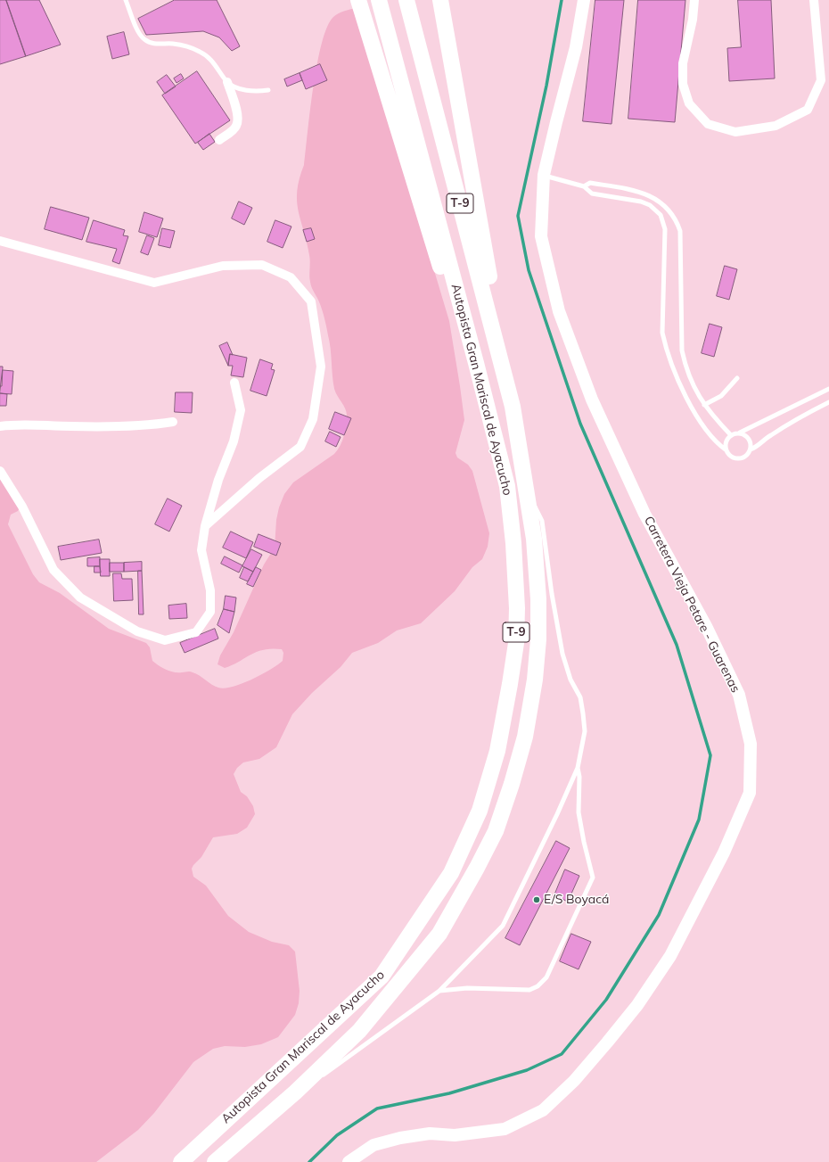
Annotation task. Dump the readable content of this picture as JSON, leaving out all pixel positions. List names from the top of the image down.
{
  "streets": {
    "highway": ["T-9", "Autopista Gran Mariscal de Ayacucho"],
    "main road": ["Carretera Vieja Petare - Guarenas"]
  },
  "places": ["E/S Boyacá"]
}
